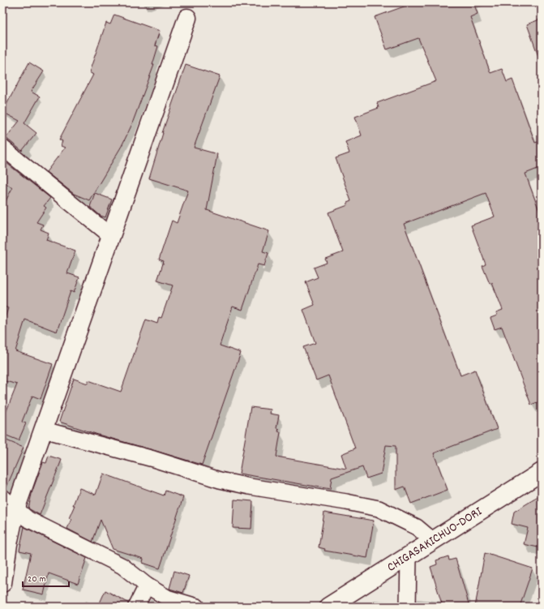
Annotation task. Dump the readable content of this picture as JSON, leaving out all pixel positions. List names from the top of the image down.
{
  "streets": {
    "street": ["CHIGASAKICHUO-DORI"]
  },
  "scale_bar": "20 m"
}
